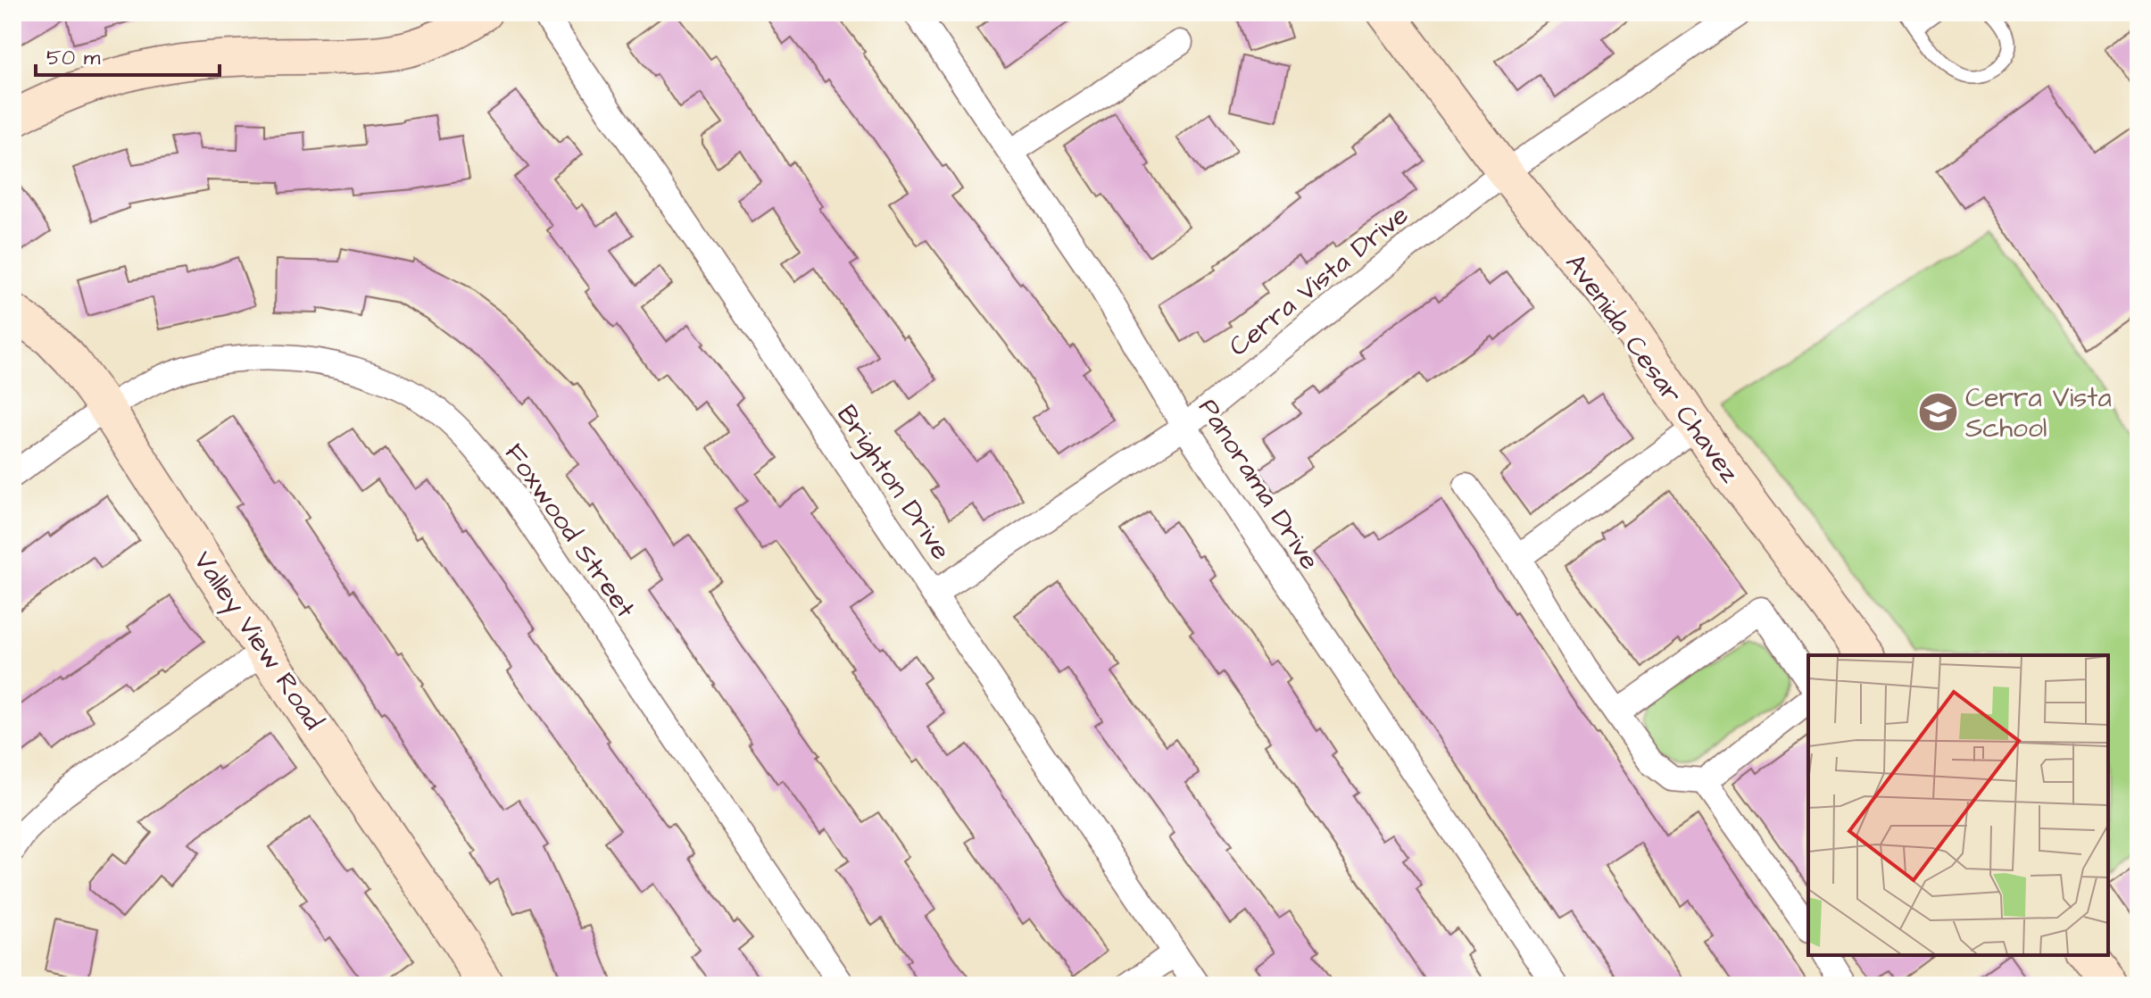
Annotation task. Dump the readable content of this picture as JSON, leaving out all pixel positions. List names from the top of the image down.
{
  "streets": {
    "street": [
      "Cerra Vista Drive",
      "Avenida Cesar Chavez",
      "Brighton Drive",
      "Panorama Drive",
      "Foxwood Street",
      "Valley View Road"
    ]
  },
  "crossings": [
    ["Cerra Vista Drive", "Avenida Cesar Chavez"],
    ["Cerra Vista Drive", "Brighton Drive"],
    ["Cerra Vista Drive", "Panorama Drive"],
    ["Foxwood Street", "Valley View Road"]
  ],
  "places": {
    "school or university": ["Cerra Vista School"]
  },
  "scale_bar": "50 m"
}
